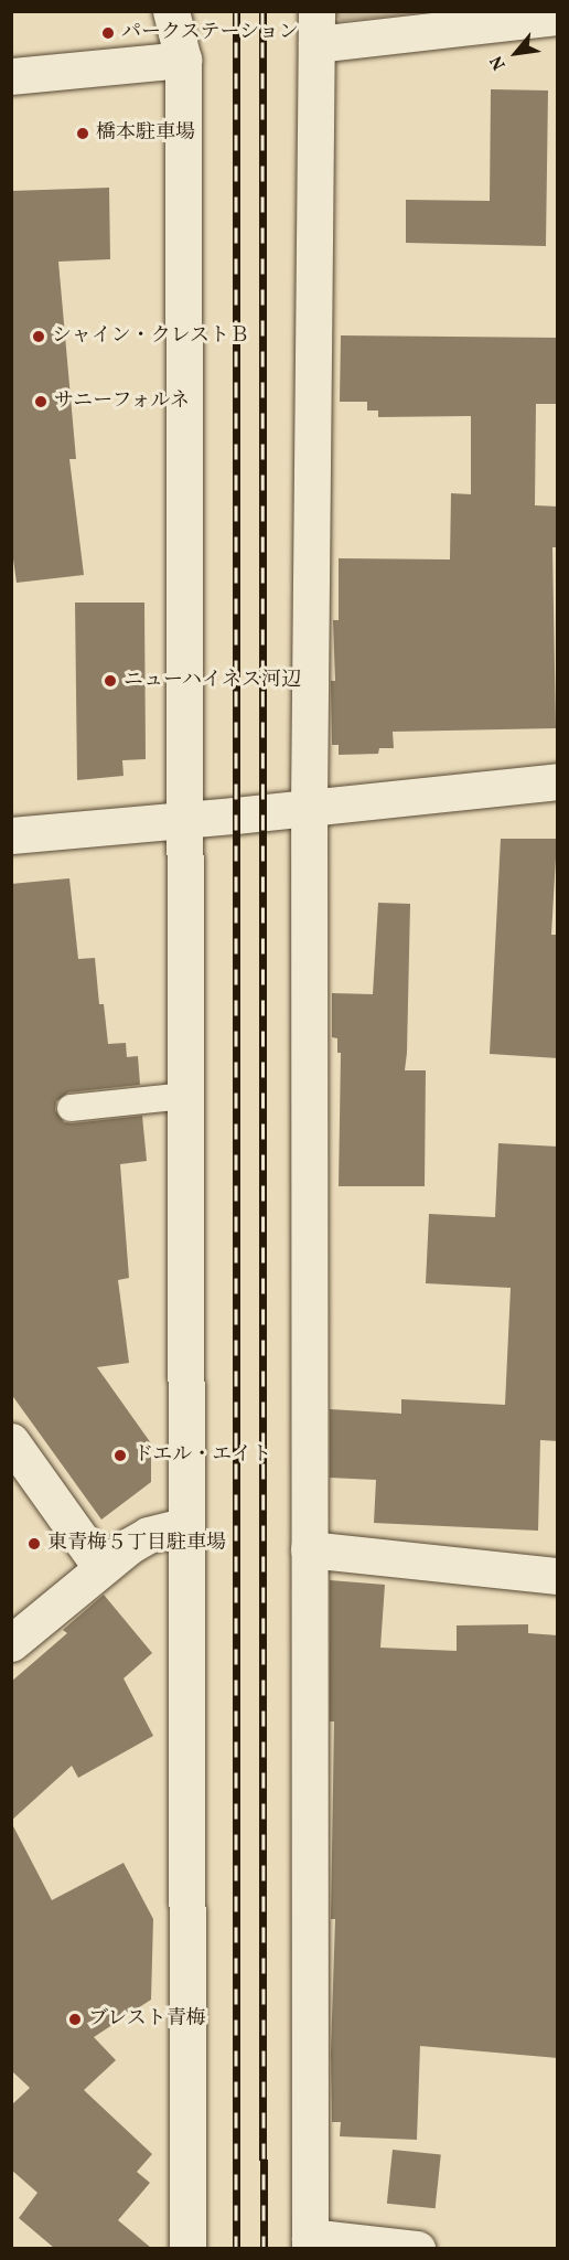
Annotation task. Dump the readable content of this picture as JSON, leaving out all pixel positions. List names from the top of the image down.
{
  "places": [
    "パークステーション",
    "橋本駐車場",
    "シャイン・クレストＢ",
    "サニーフォルネ",
    "ニューハイネス河辺",
    "ドエル・エイト",
    "東青梅５丁目駐車場",
    "ブレスト青梅"
  ],
  "north": "bottom left"
}
